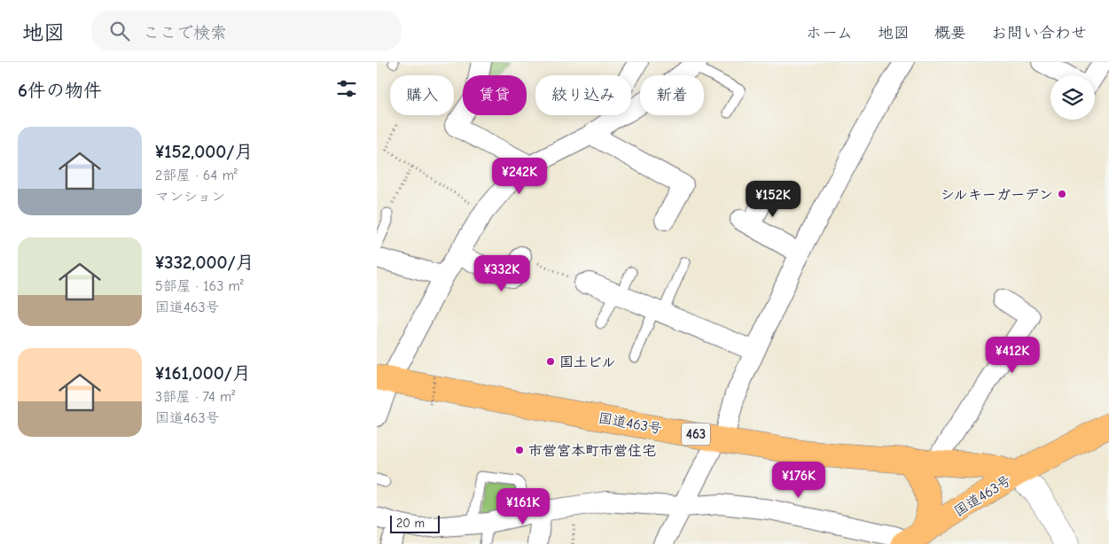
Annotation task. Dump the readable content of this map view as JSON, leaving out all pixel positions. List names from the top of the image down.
{
  "streets": {
    "highway": ["国道463号", "463"]
  },
  "places": ["シルキーガーデン", "国土ビル", "市営宮本町市営住宅"],
  "scale_bar": "20 m",
  "page": {
    "header": "地図",
    "search": "ここで検索",
    "nav": [
      "ホーム",
      "地図",
      "概要",
      "お問い合わせ"
    ],
    "heading": "6件の物件",
    "chip": [
      "購入",
      "賃貸",
      "絞り込み",
      "新着"
    ],
    "list": [
      {
        "name": "¥152,000/月",
        "note": "2部屋 · 64 m² · マンション"
      },
      {
        "name": "¥332,000/月",
        "note": "5部屋 · 163 m² · 国道463号"
      },
      {
        "name": "¥161,000/月",
        "note": "3部屋 · 74 m² · 国道463号"
      }
    ],
    "price": [
      "¥242K",
      "¥152K",
      "¥332K",
      "¥412K",
      "¥176K",
      "¥161K"
    ],
    "scale": "20 m"
  }
}
